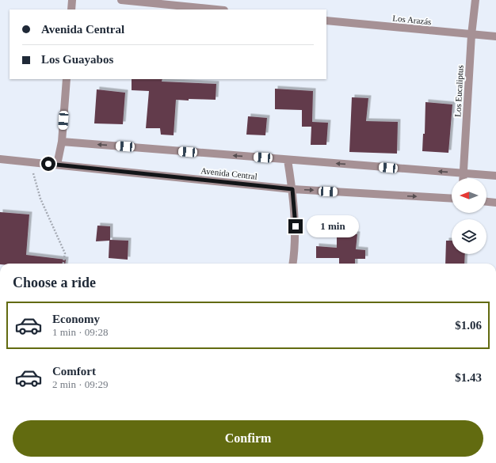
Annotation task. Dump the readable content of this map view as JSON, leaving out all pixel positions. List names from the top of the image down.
{
  "streets": {
    "street": ["Los Arazás", "Los Eucaliptus", "Avenida Central"]
  },
  "crossings": [
    ["Los Arazás", "Los Eucaliptus"],
    ["Los Eucaliptus", "Avenida Central"]
  ],
  "north": "left",
  "page": {
    "banner": ["Avenida Central", "Los Guayabos"],
    "bubble": "1 min",
    "heading": "Choose a ride",
    "list": [
      {
        "name": "Economy",
        "note": "1 min · 09:28",
        "value": "$1.06"
      },
      {
        "name": "Comfort",
        "note": "2 min · 09:29",
        "value": "$1.43"
      }
    ],
    "buttons": "Confirm"
  }
}
